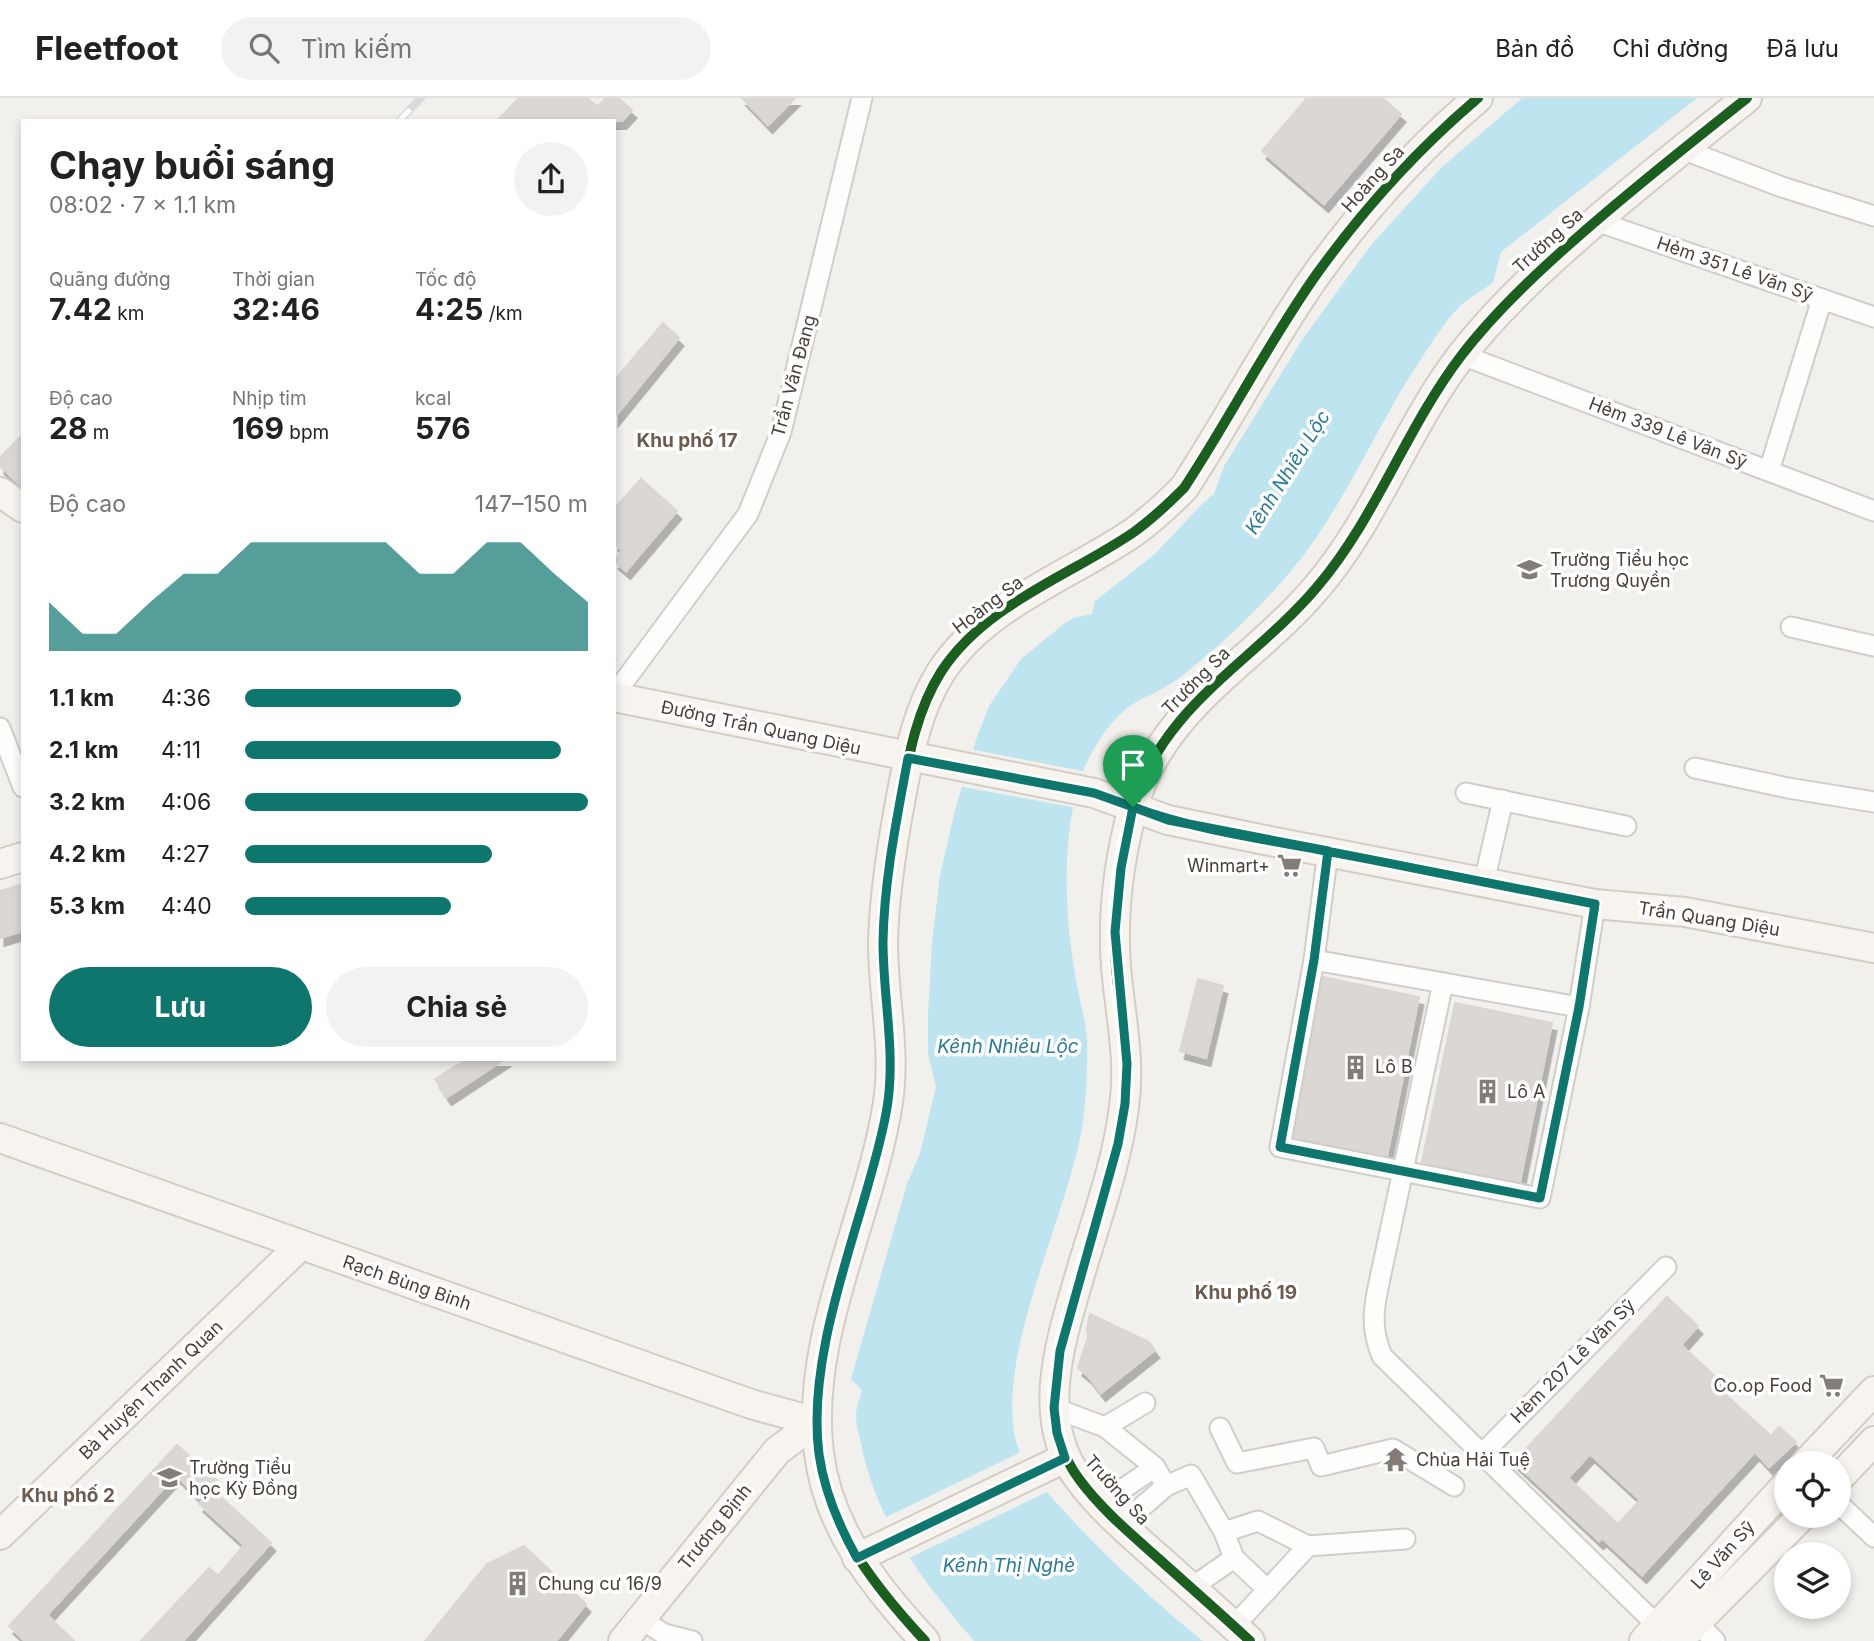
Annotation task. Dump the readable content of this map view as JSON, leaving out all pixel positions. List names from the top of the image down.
{
  "streets": {
    "street": [
      "Hoàng Sa",
      "Trường Sa",
      "Hẻm 351 Lê Văn Sỹ",
      "Trần Văn Ðang",
      "Hẻm 339 Lê Văn Sỹ",
      "Đường Trần Quang Diệu",
      "Trần Quang Diệu",
      "Rạch Bùng Binh",
      "Hẻm 207 Lê Văn Sỹ",
      "Bà Huyện Thanh Quan",
      "Trương Định",
      "Lê Văn Sỹ"
    ]
  },
  "crossings": [
    ["Hoàng Sa", "Đường Trần Quang Diệu"],
    ["Hoàng Sa", "Trần Quang Diệu"],
    ["Hoàng Sa", "Rạch Bùng Binh"],
    ["Hoàng Sa", "Trương Định"],
    ["Trường Sa", "Hẻm 351 Lê Văn Sỹ"],
    ["Trường Sa", "Hẻm 339 Lê Văn Sỹ"],
    ["Trường Sa", "Trần Quang Diệu"],
    ["Đường Trần Quang Diệu", "Trần Quang Diệu"],
    ["Rạch Bùng Binh", "Bà Huyện Thanh Quan"],
    ["Rạch Bùng Binh", "Trương Định"]
  ],
  "districts": ["Khu phố 17", "Khu phố 19", "Khu phố 2"],
  "water": ["Kênh Nhiêu Lộc", "Kênh Thị Nghè"],
  "places": {
    "school or university": ["Trường Tiểu học Trương Quyền", "Trường Tiểu học Kỳ Đồng"],
    "supermarket": ["Winmart+", "Co.op Food"],
    "building": ["Lô B", "Lô A", "Chung cư 16/9"],
    "temple": ["Chùa Hải Tuệ"]
  },
  "page": {
    "header": "Fleetfoot",
    "search": "Tìm kiếm",
    "nav": ["Bản đồ", "Chỉ đường", "Đã lưu"],
    "heading": ["Chạy buổi sáng", "08:02 · 7 × 1.1 km"],
    "stats": [
      ["Quãng đường", "7.42 km"],
      ["Thời gian", "32:46"],
      ["Tốc độ", "4:25 /km"],
      ["Độ cao", "28 m"],
      ["Nhịp tim", "169 bpm"],
      ["kcal", "576"]
    ],
    "chart": ["Độ cao", "147–150 m"],
    "list": [
      {
        "name": "1.1 km",
        "note": "4:36"
      },
      {
        "name": "2.1 km",
        "note": "4:11"
      },
      {
        "name": "3.2 km",
        "note": "4:06"
      },
      {
        "name": "4.2 km",
        "note": "4:27"
      },
      {
        "name": "5.3 km",
        "note": "4:40"
      }
    ],
    "buttons": ["Lưu", "Chia sẻ"]
  }
}
